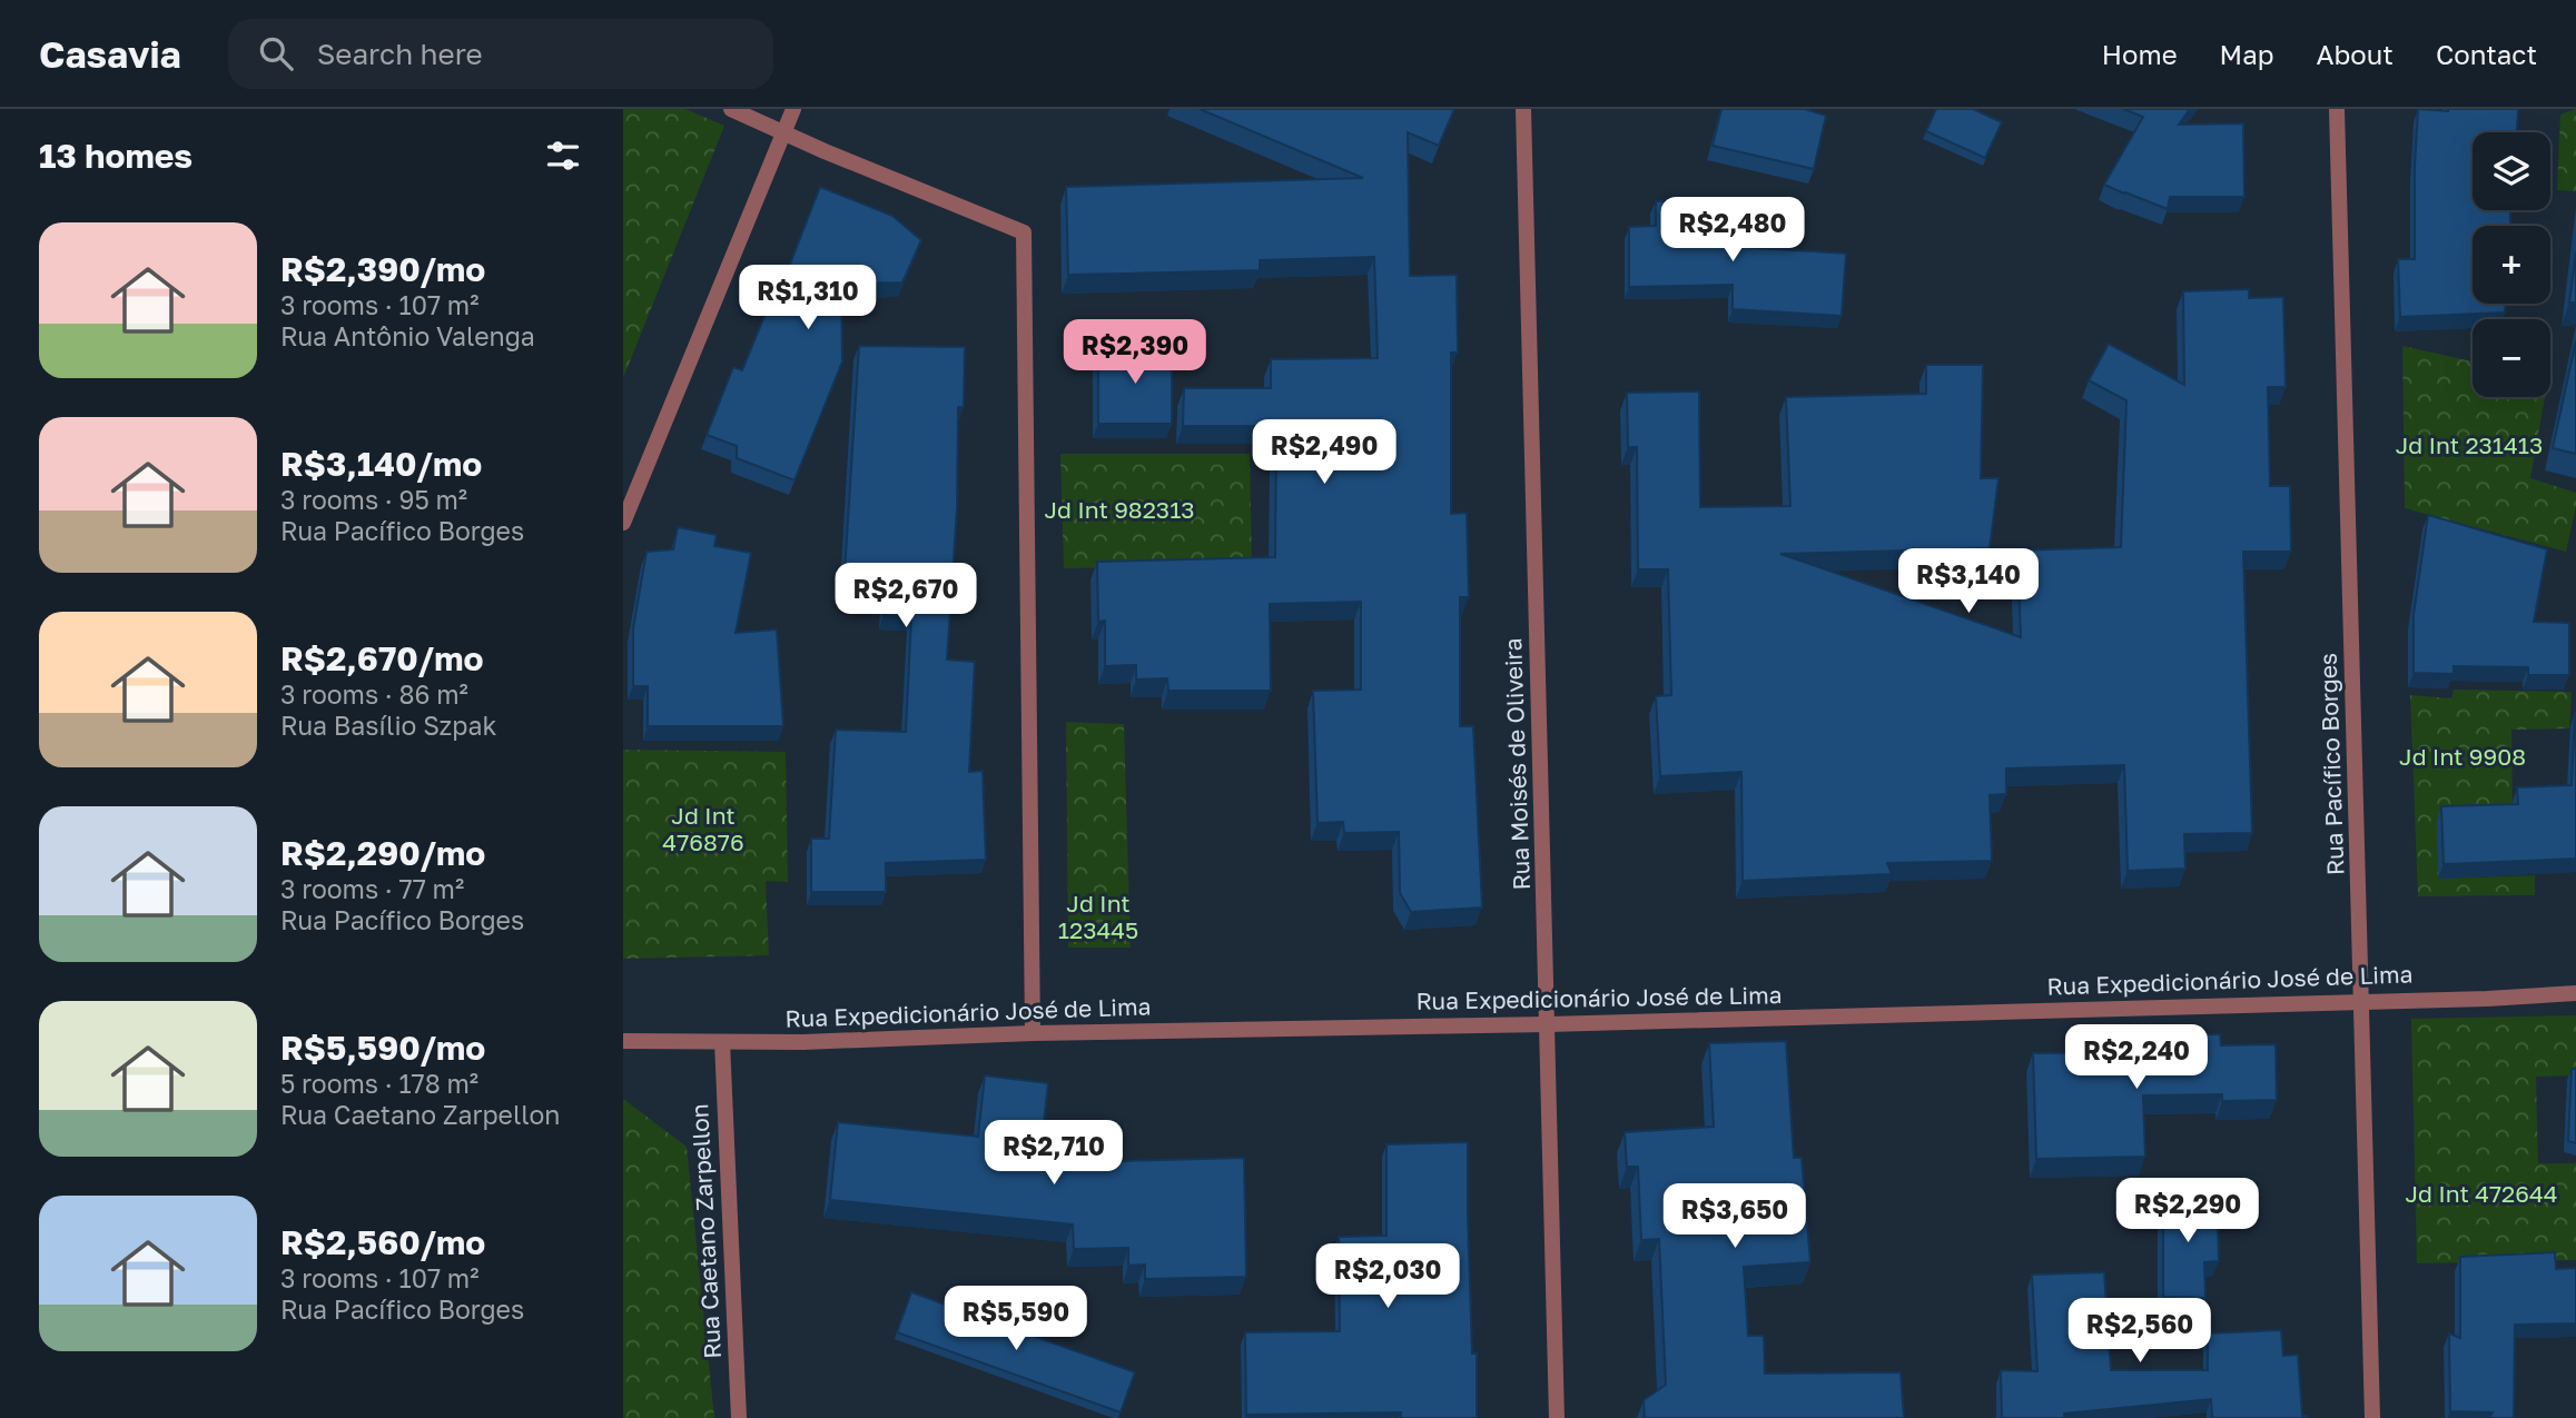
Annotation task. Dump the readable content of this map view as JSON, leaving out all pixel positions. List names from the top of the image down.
{
  "streets": {
    "street": [
      "Rua Moisés de Oliveira",
      "Rua Pacífico Borges",
      "Rua Expedicionário José de Lima",
      "Rua Caetano Zarpellon"
    ]
  },
  "crossings": [
    ["Rua Moisés de Oliveira", "Rua Expedicionário José de Lima"],
    ["Rua Pacífico Borges", "Rua Expedicionário José de Lima"],
    ["Rua Expedicionário José de Lima", "Rua Caetano Zarpellon"]
  ],
  "parks": [
    "Jd Int 231413",
    "Jd Int 982313",
    "Jd Int 9908",
    "Jd Int 476876",
    "Jd Int 123445",
    "Jd Int 472644"
  ],
  "page": {
    "header": "Casavia",
    "search": "Search here",
    "nav": [
      "Home",
      "Map",
      "About",
      "Contact"
    ],
    "heading": "13 homes",
    "map_buttons": ["+", "−"],
    "price": [
      "R$2,480",
      "R$1,310",
      "R$2,390",
      "R$2,490",
      "R$3,140",
      "R$2,670",
      "R$2,240",
      "R$2,710",
      "R$2,290",
      "R$3,650",
      "R$2,030",
      "R$5,590",
      "R$2,560"
    ],
    "list": [
      {
        "name": "R$2,390/mo",
        "note": "3 rooms · 107 m² · Rua Antônio Valenga"
      },
      {
        "name": "R$3,140/mo",
        "note": "3 rooms · 95 m² · Rua Pacífico Borges"
      },
      {
        "name": "R$2,670/mo",
        "note": "3 rooms · 86 m² · Rua Basílio Szpak"
      },
      {
        "name": "R$2,290/mo",
        "note": "3 rooms · 77 m² · Rua Pacífico Borges"
      },
      {
        "name": "R$5,590/mo",
        "note": "5 rooms · 178 m² · Rua Caetano Zarpellon"
      },
      {
        "name": "R$2,560/mo",
        "note": "3 rooms · 107 m² · Rua Pacífico Borges"
      }
    ]
  }
}
